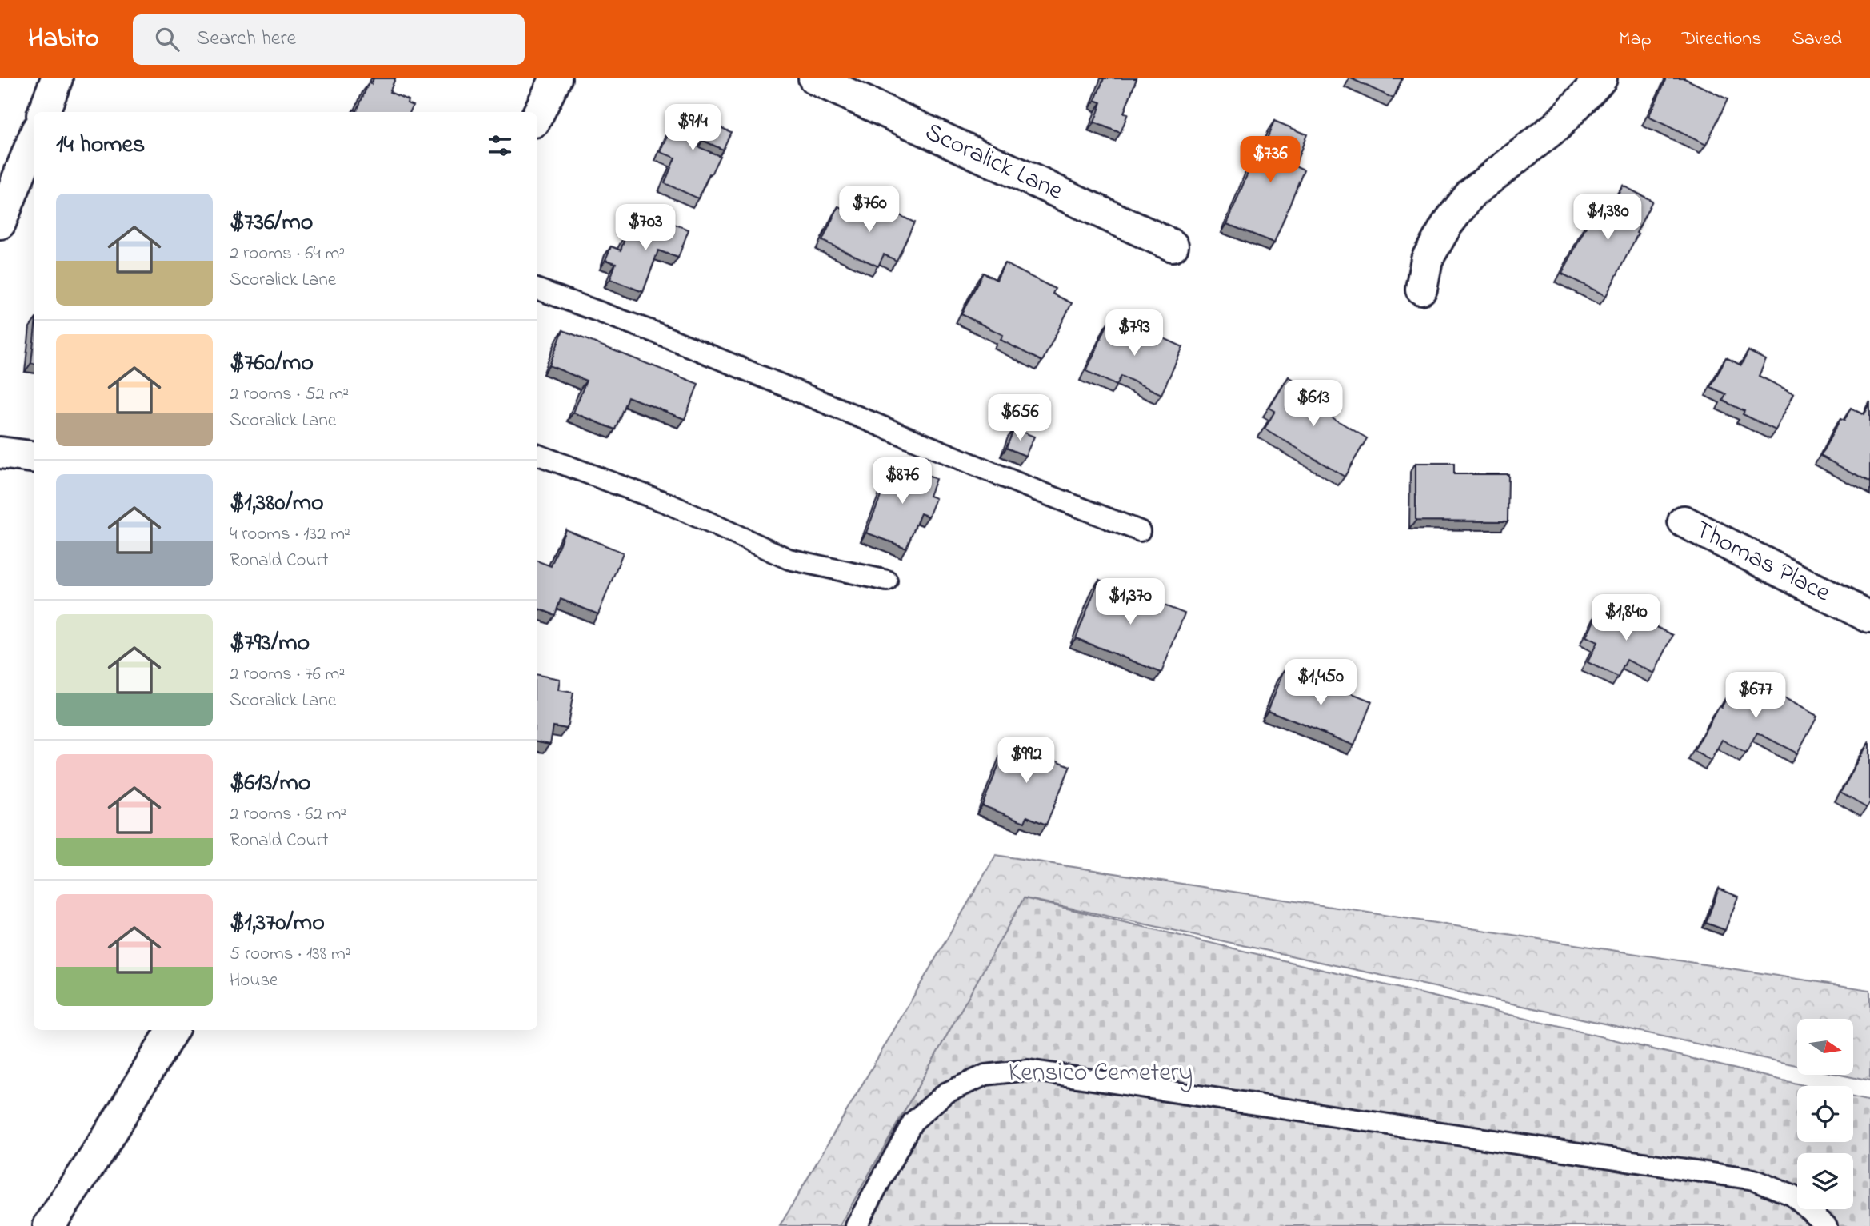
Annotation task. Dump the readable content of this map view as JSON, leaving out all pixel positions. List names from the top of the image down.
{
  "streets": {
    "street": ["Scoralick Lane", "Thomas Place"]
  },
  "parks": ["Kensico Cemetery"],
  "north": "right",
  "page": {
    "header": "Habito",
    "search": "Search here",
    "nav": ["Map", "Directions", "Saved"],
    "price": [
      "$914",
      "$736",
      "$760",
      "$1,380",
      "$703",
      "$793",
      "$613",
      "$656",
      "$876",
      "$1,370",
      "$1,840",
      "$1,450",
      "$677",
      "$992"
    ],
    "heading": "14 homes",
    "list": [
      {
        "name": "$736/mo",
        "note": "2 rooms · 64 m² · Scoralick Lane"
      },
      {
        "name": "$760/mo",
        "note": "2 rooms · 52 m² · Scoralick Lane"
      },
      {
        "name": "$1,380/mo",
        "note": "4 rooms · 132 m² · Ronald Court"
      },
      {
        "name": "$793/mo",
        "note": "2 rooms · 76 m² · Scoralick Lane"
      },
      {
        "name": "$613/mo",
        "note": "2 rooms · 62 m² · Ronald Court"
      },
      {
        "name": "$1,370/mo",
        "note": "5 rooms · 138 m² · House"
      }
    ]
  }
}
